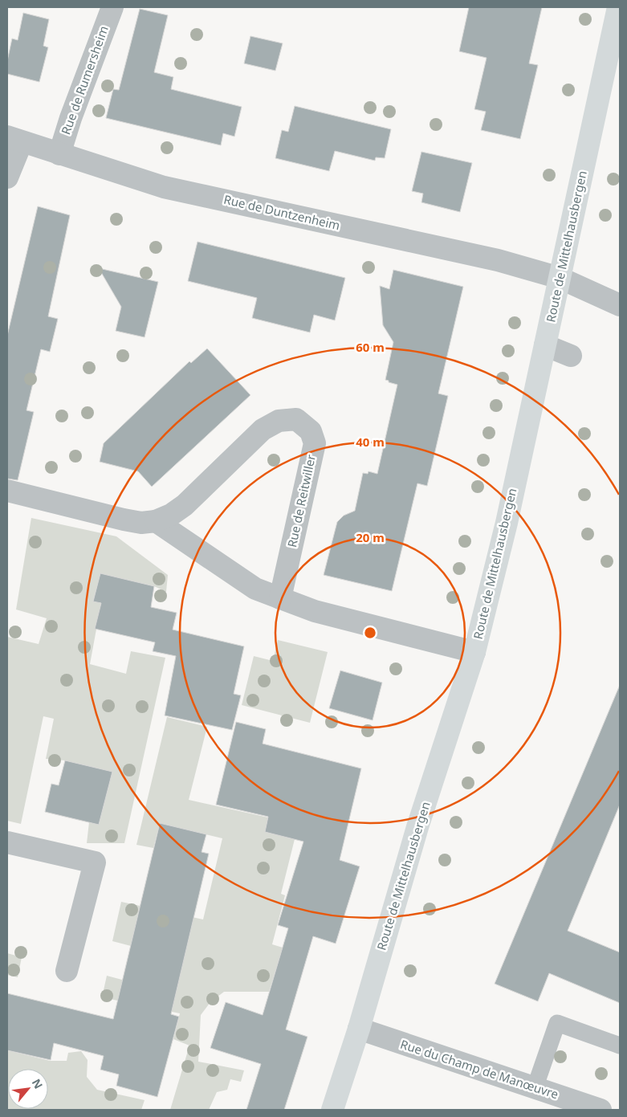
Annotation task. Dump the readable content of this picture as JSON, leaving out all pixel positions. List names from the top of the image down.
{
  "streets": {
    "main road": ["Route de Mittelhausbergen"],
    "street": [
      "Rue de Rumersheim",
      "Rue de Duntzenheim",
      "Rue de Reitwiller",
      "Rue du Champ de Manœuvre"
    ]
  },
  "crossings": [
    ["Rue de Rumersheim", "Rue de Duntzenheim"],
    ["Rue de Duntzenheim", "Route de Mittelhausbergen"],
    ["Route de Mittelhausbergen", "Rue du Champ de Manœuvre"]
  ],
  "north": "top right",
  "rings": ["60 m", "40 m", "20 m"]
}
